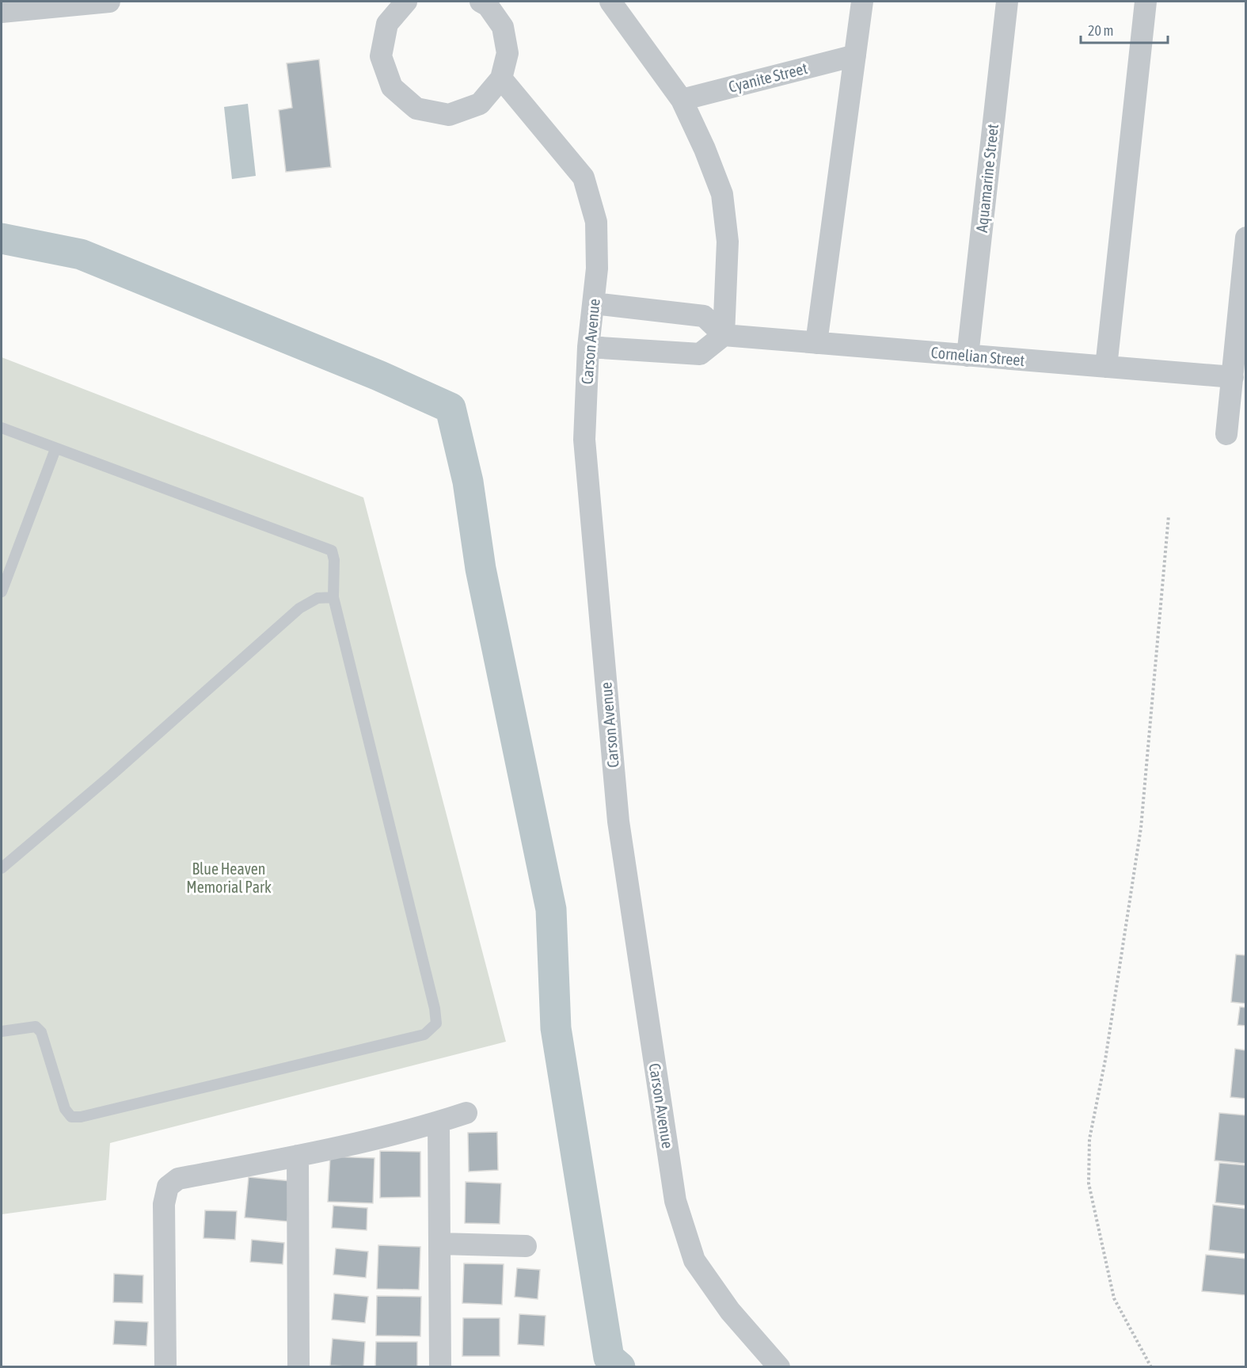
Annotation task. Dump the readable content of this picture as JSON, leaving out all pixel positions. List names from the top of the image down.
{
  "streets": {
    "street": [
      "Cyanite Street",
      "Aquamarine Street",
      "Carson Avenue",
      "Cornelian Street"
    ]
  },
  "crossings": [
    ["Aquamarine Street", "Cornelian Street"]
  ],
  "parks": ["Blue Heaven Memorial Park"],
  "scale_bar": "20 m"
}
